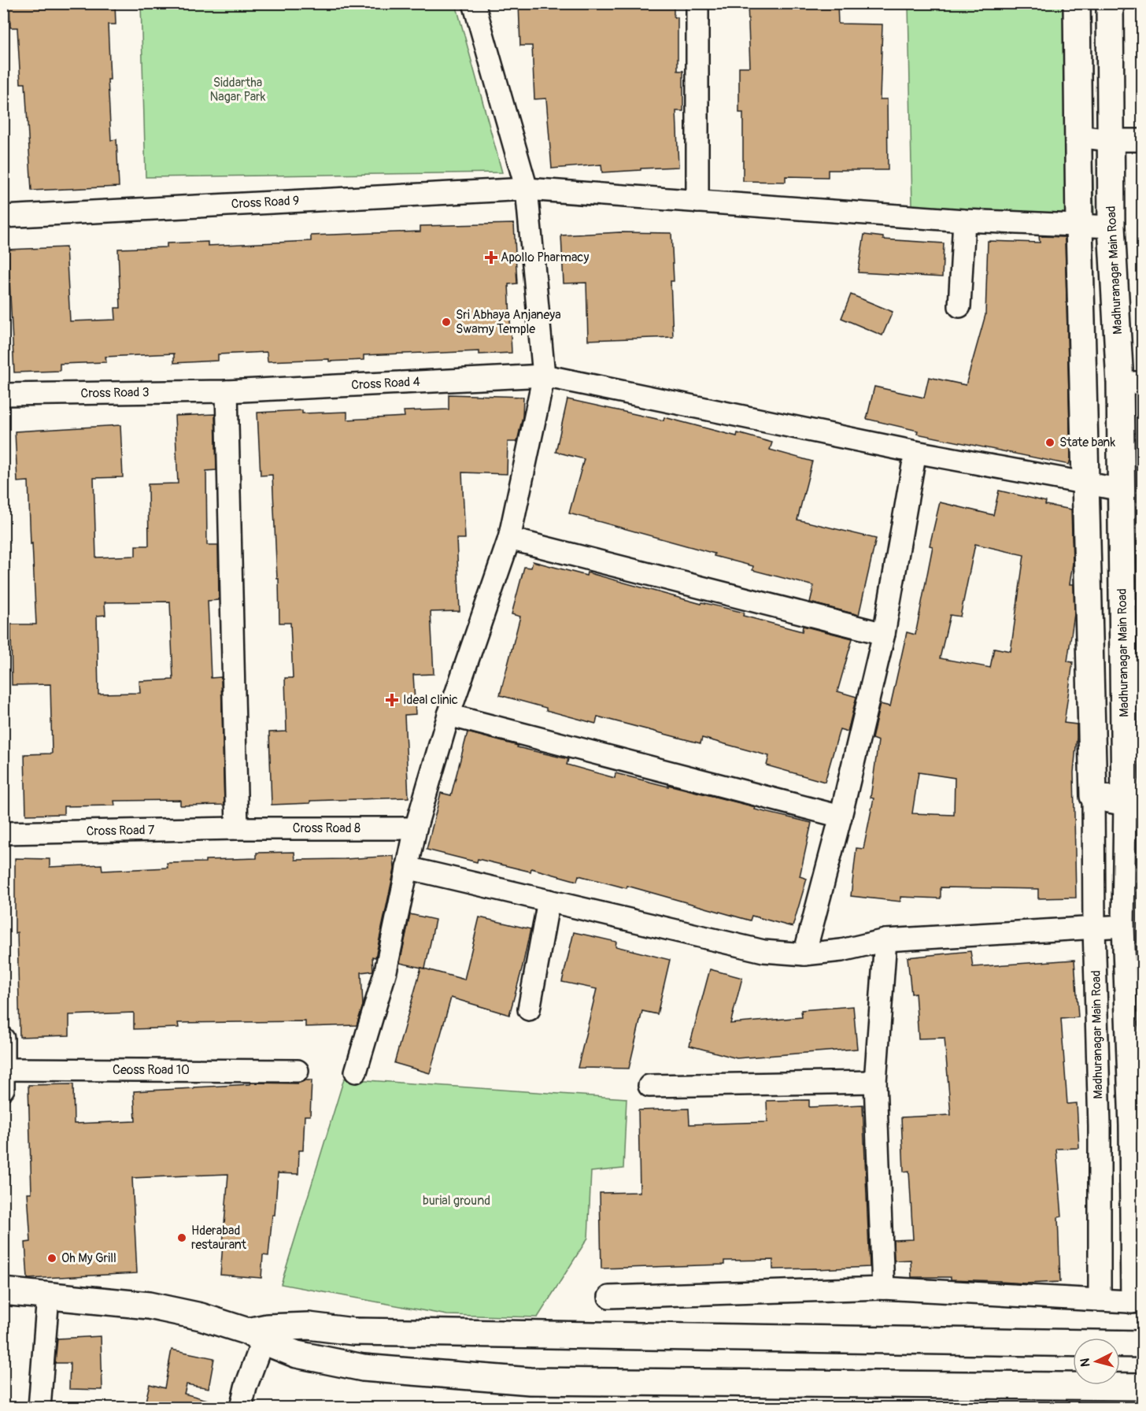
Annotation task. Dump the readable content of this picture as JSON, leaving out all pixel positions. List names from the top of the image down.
{
  "streets": {
    "main road": ["Madhuranagar Main Road"],
    "street": [
      "Cross Road 9",
      "Cross Road 4",
      "Cross Road 3",
      "Cross Road 8",
      "Cross Road 7",
      "Ceoss Road 10"
    ]
  },
  "crossings": [
    ["Cross Road 9", "Madhuranagar Main Road"],
    ["Madhuranagar Main Road", "Cross Road 4"],
    ["Cross Road 4", "Cross Road 3"],
    ["Cross Road 8", "Cross Road 7"]
  ],
  "parks": ["Siddartha Nagar Park", "burial ground"],
  "places": {
    "health": ["Apollo Pharmacy", "Ideal clinic"],
    "other": [
      "Sri Abhaya Anjaneya Swamy Temple",
      "State bank",
      "Hderabad restaurant",
      "Oh My Grill"
    ]
  },
  "north": "left"
}
